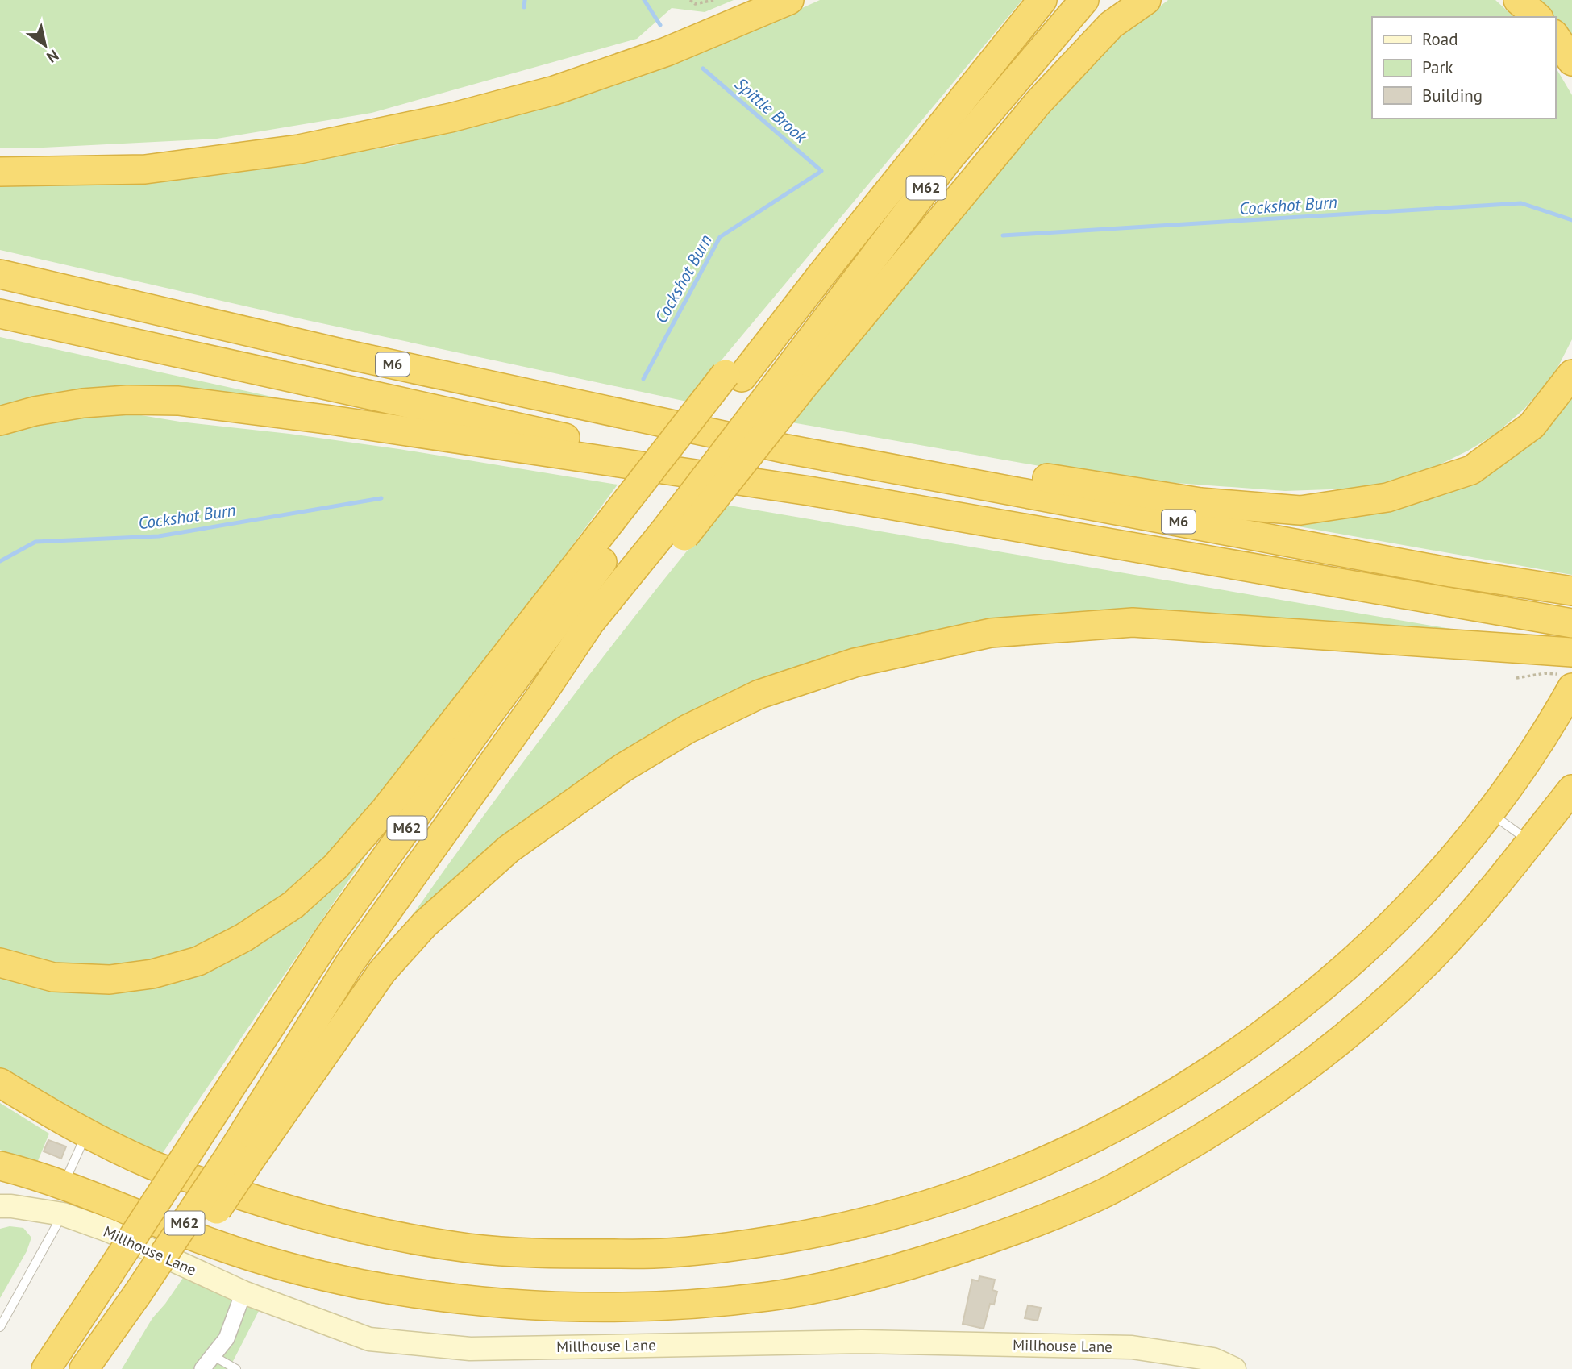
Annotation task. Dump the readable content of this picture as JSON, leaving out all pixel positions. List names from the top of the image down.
{
  "streets": {
    "highway": ["M62", "M6"],
    "street": ["Millhouse Lane"]
  },
  "water": ["Spittle Brook", "Cockshot Burn"],
  "legend": ["Road", "Park", "Building"],
  "north": "bottom right"
}
